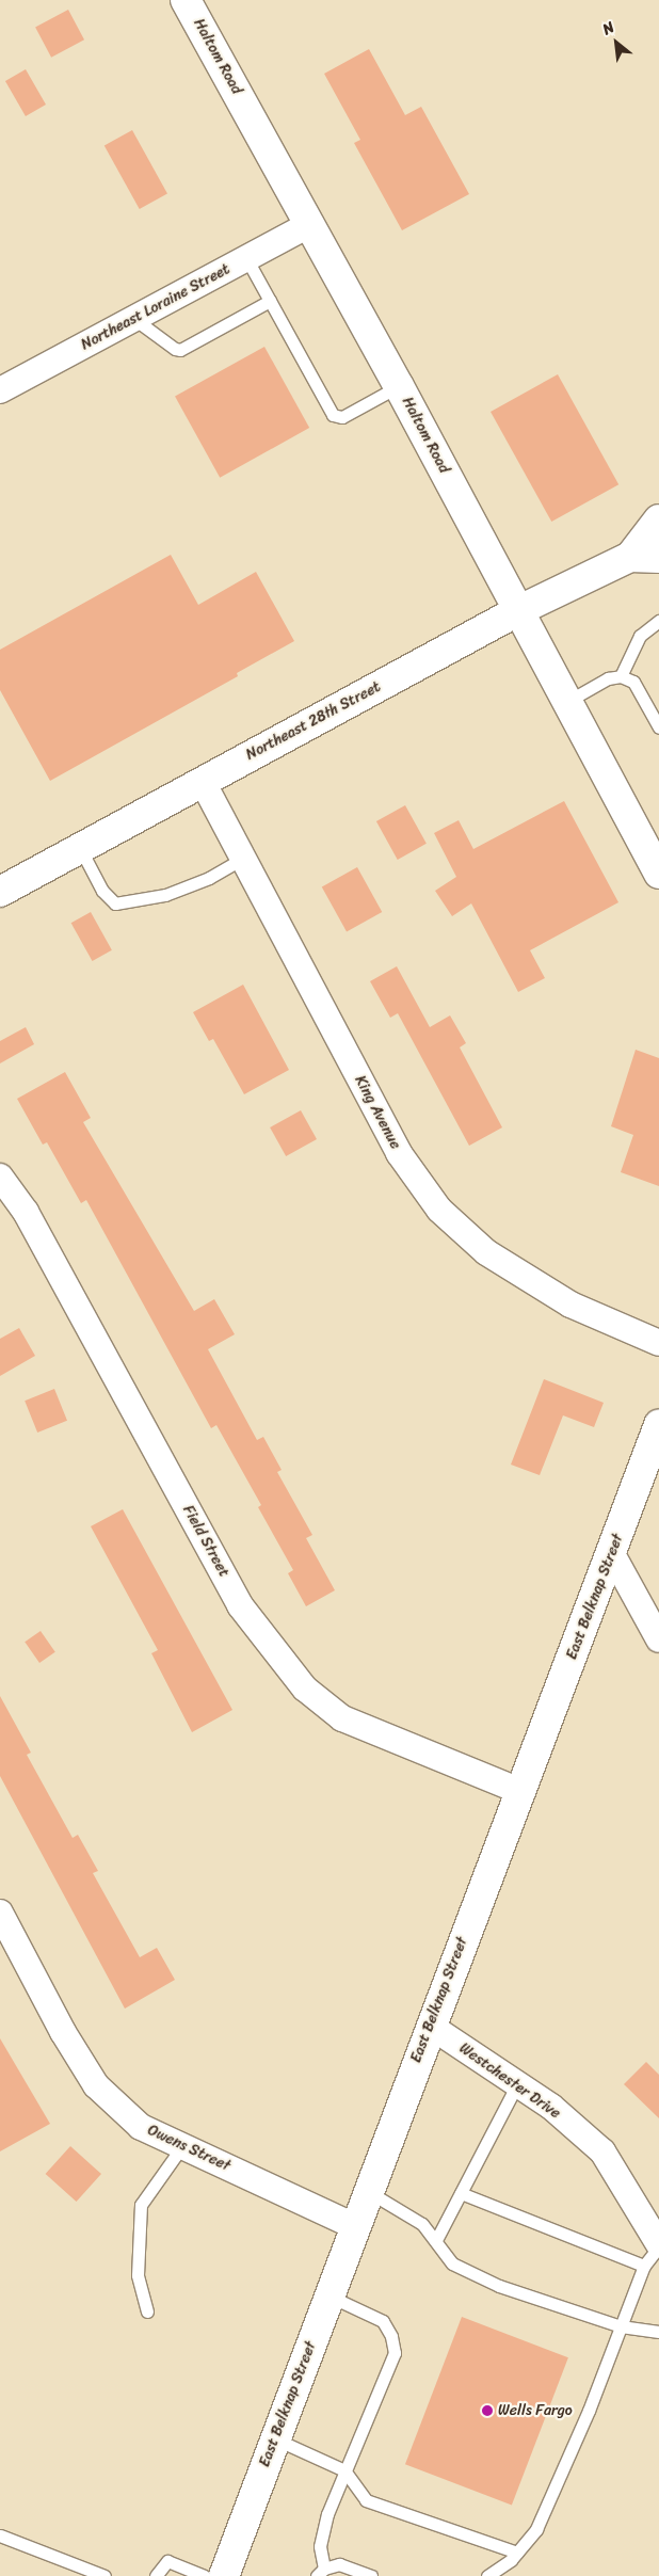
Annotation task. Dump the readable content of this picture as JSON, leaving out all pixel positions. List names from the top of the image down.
{
  "streets": {
    "main road": ["Haltom Road", "Northeast 28th Street", "East Belknap Street"],
    "street": [
      "Northeast Loraine Street",
      "King Avenue",
      "Field Street",
      "Westchester Drive",
      "Owens Street"
    ]
  },
  "crossings": [
    ["Haltom Road", "Northeast Loraine Street"],
    ["Haltom Road", "Northeast 28th Street"],
    ["Northeast 28th Street", "King Avenue"],
    ["Field Street", "East Belknap Street"],
    ["East Belknap Street", "Westchester Drive"],
    ["East Belknap Street", "Owens Street"]
  ],
  "places": ["Wells Fargo"],
  "north": "top left"
}
